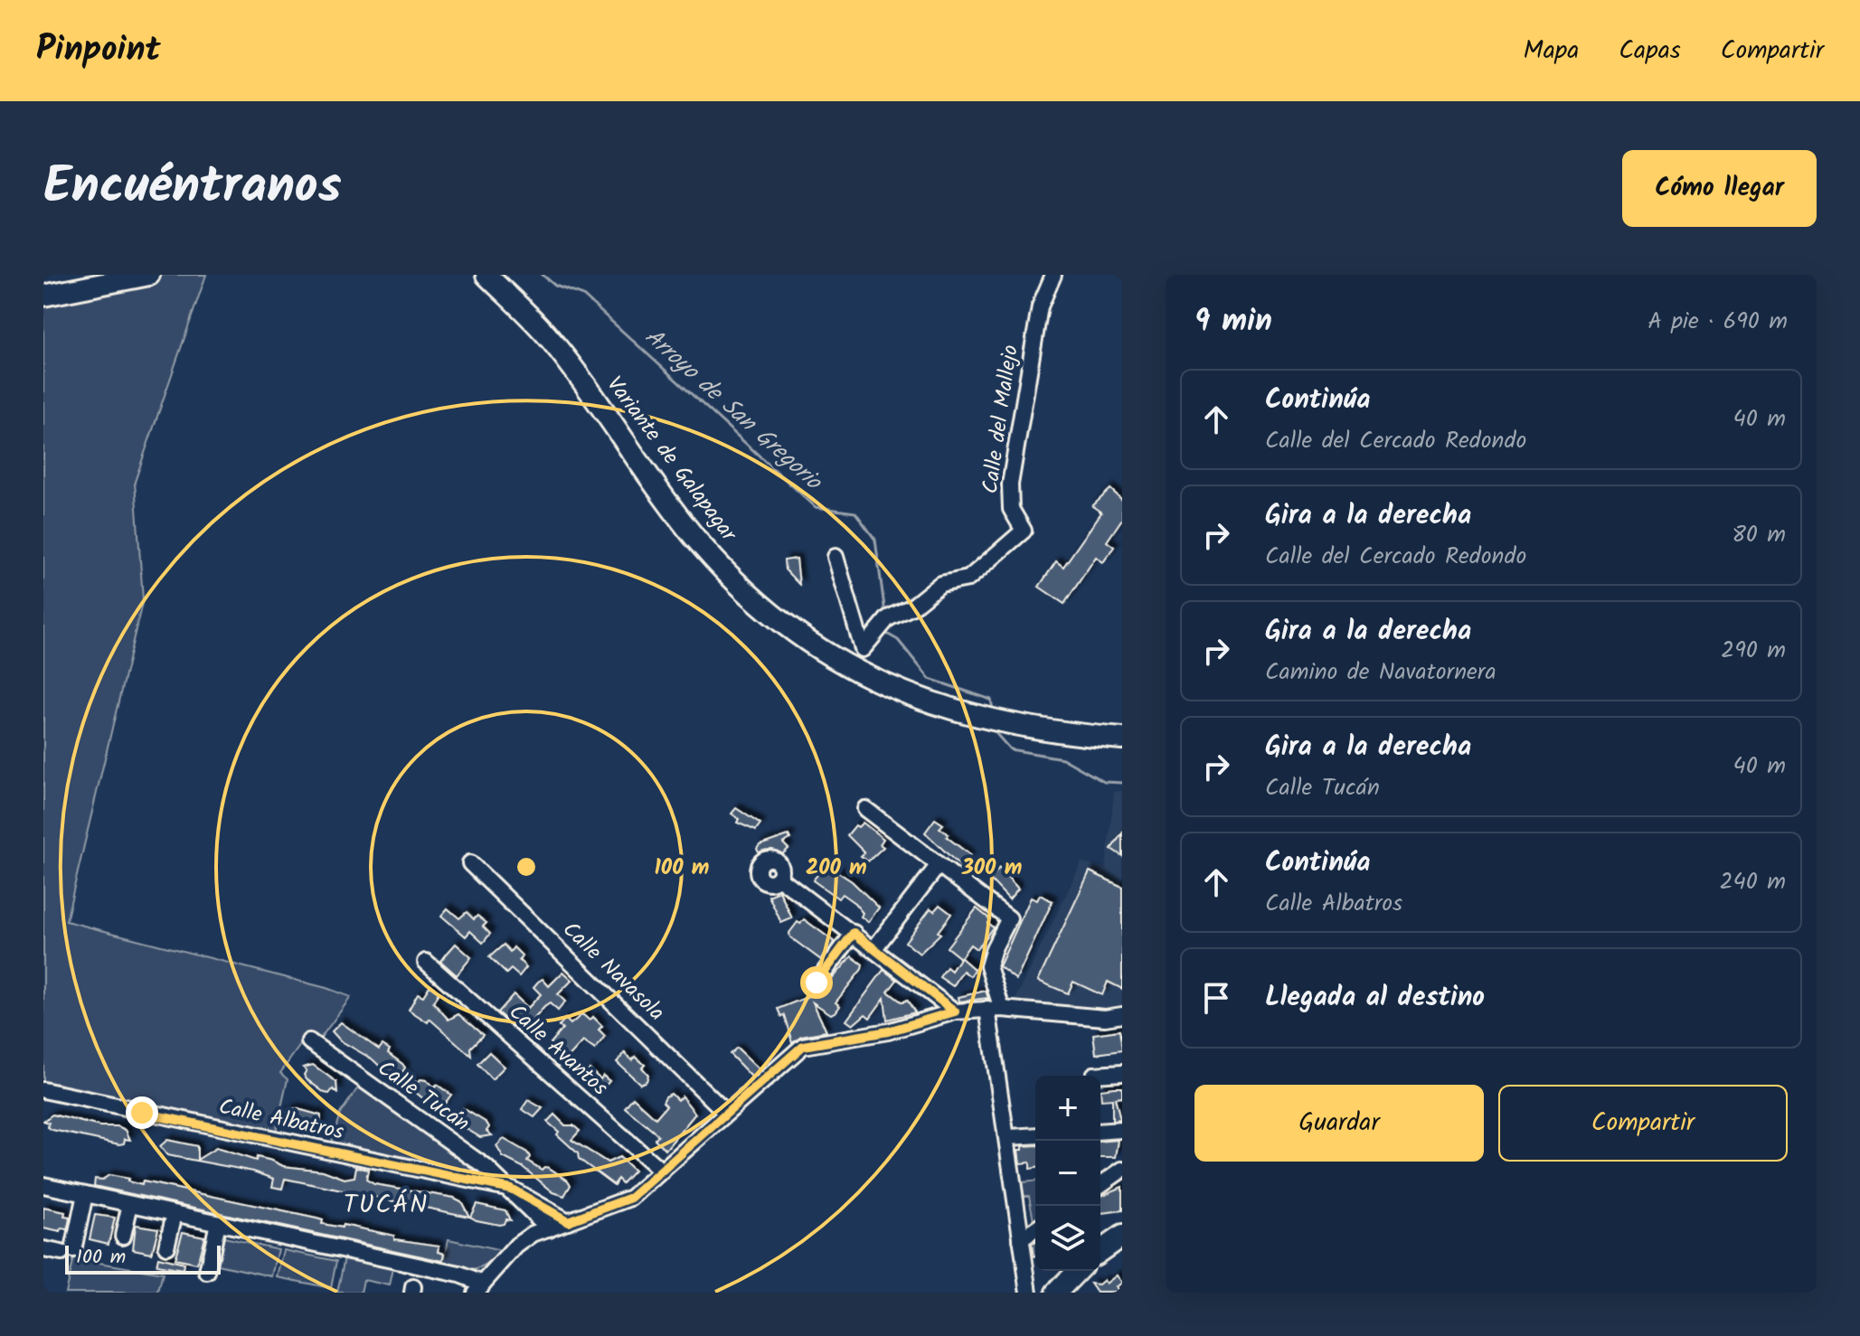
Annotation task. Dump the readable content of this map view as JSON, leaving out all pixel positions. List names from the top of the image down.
{
  "streets": {
    "main road": ["Variante de Galapagar"],
    "street": [
      "Calle del Mallejo",
      "Calle Navasola",
      "Calle Avantos",
      "Calle Tucán",
      "Calle Albatros"
    ]
  },
  "crossings": [
    ["Calle Tucán", "Calle Albatros"]
  ],
  "districts": ["TUCÁN"],
  "water": ["Arroyo de San Gregorio"],
  "scale_bar": "100 m",
  "page": {
    "header": "Pinpoint",
    "nav": ["Mapa", "Capas", "Compartir"],
    "title": "Encuéntranos",
    "buttons": [
      "Cómo llegar",
      ["Guardar", "Compartir"]
    ],
    "heading": ["9 min", "A pie · 690 m"],
    "list": [
      ["Continúa", "Calle del Cercado Redondo", "40 m"],
      ["Gira a la derecha", "Calle del Cercado Redondo", "80 m"],
      ["Gira a la derecha", "Camino de Navatornera", "290 m"],
      ["Gira a la derecha", "Calle Tucán", "40 m"],
      ["Continúa", "Calle Albatros", "240 m"],
      "Llegada al destino"
    ],
    "map_buttons": ["+", "−"],
    "scale": "100 m"
  },
  "rings": ["100 m", "200 m", "300 m"]
}
